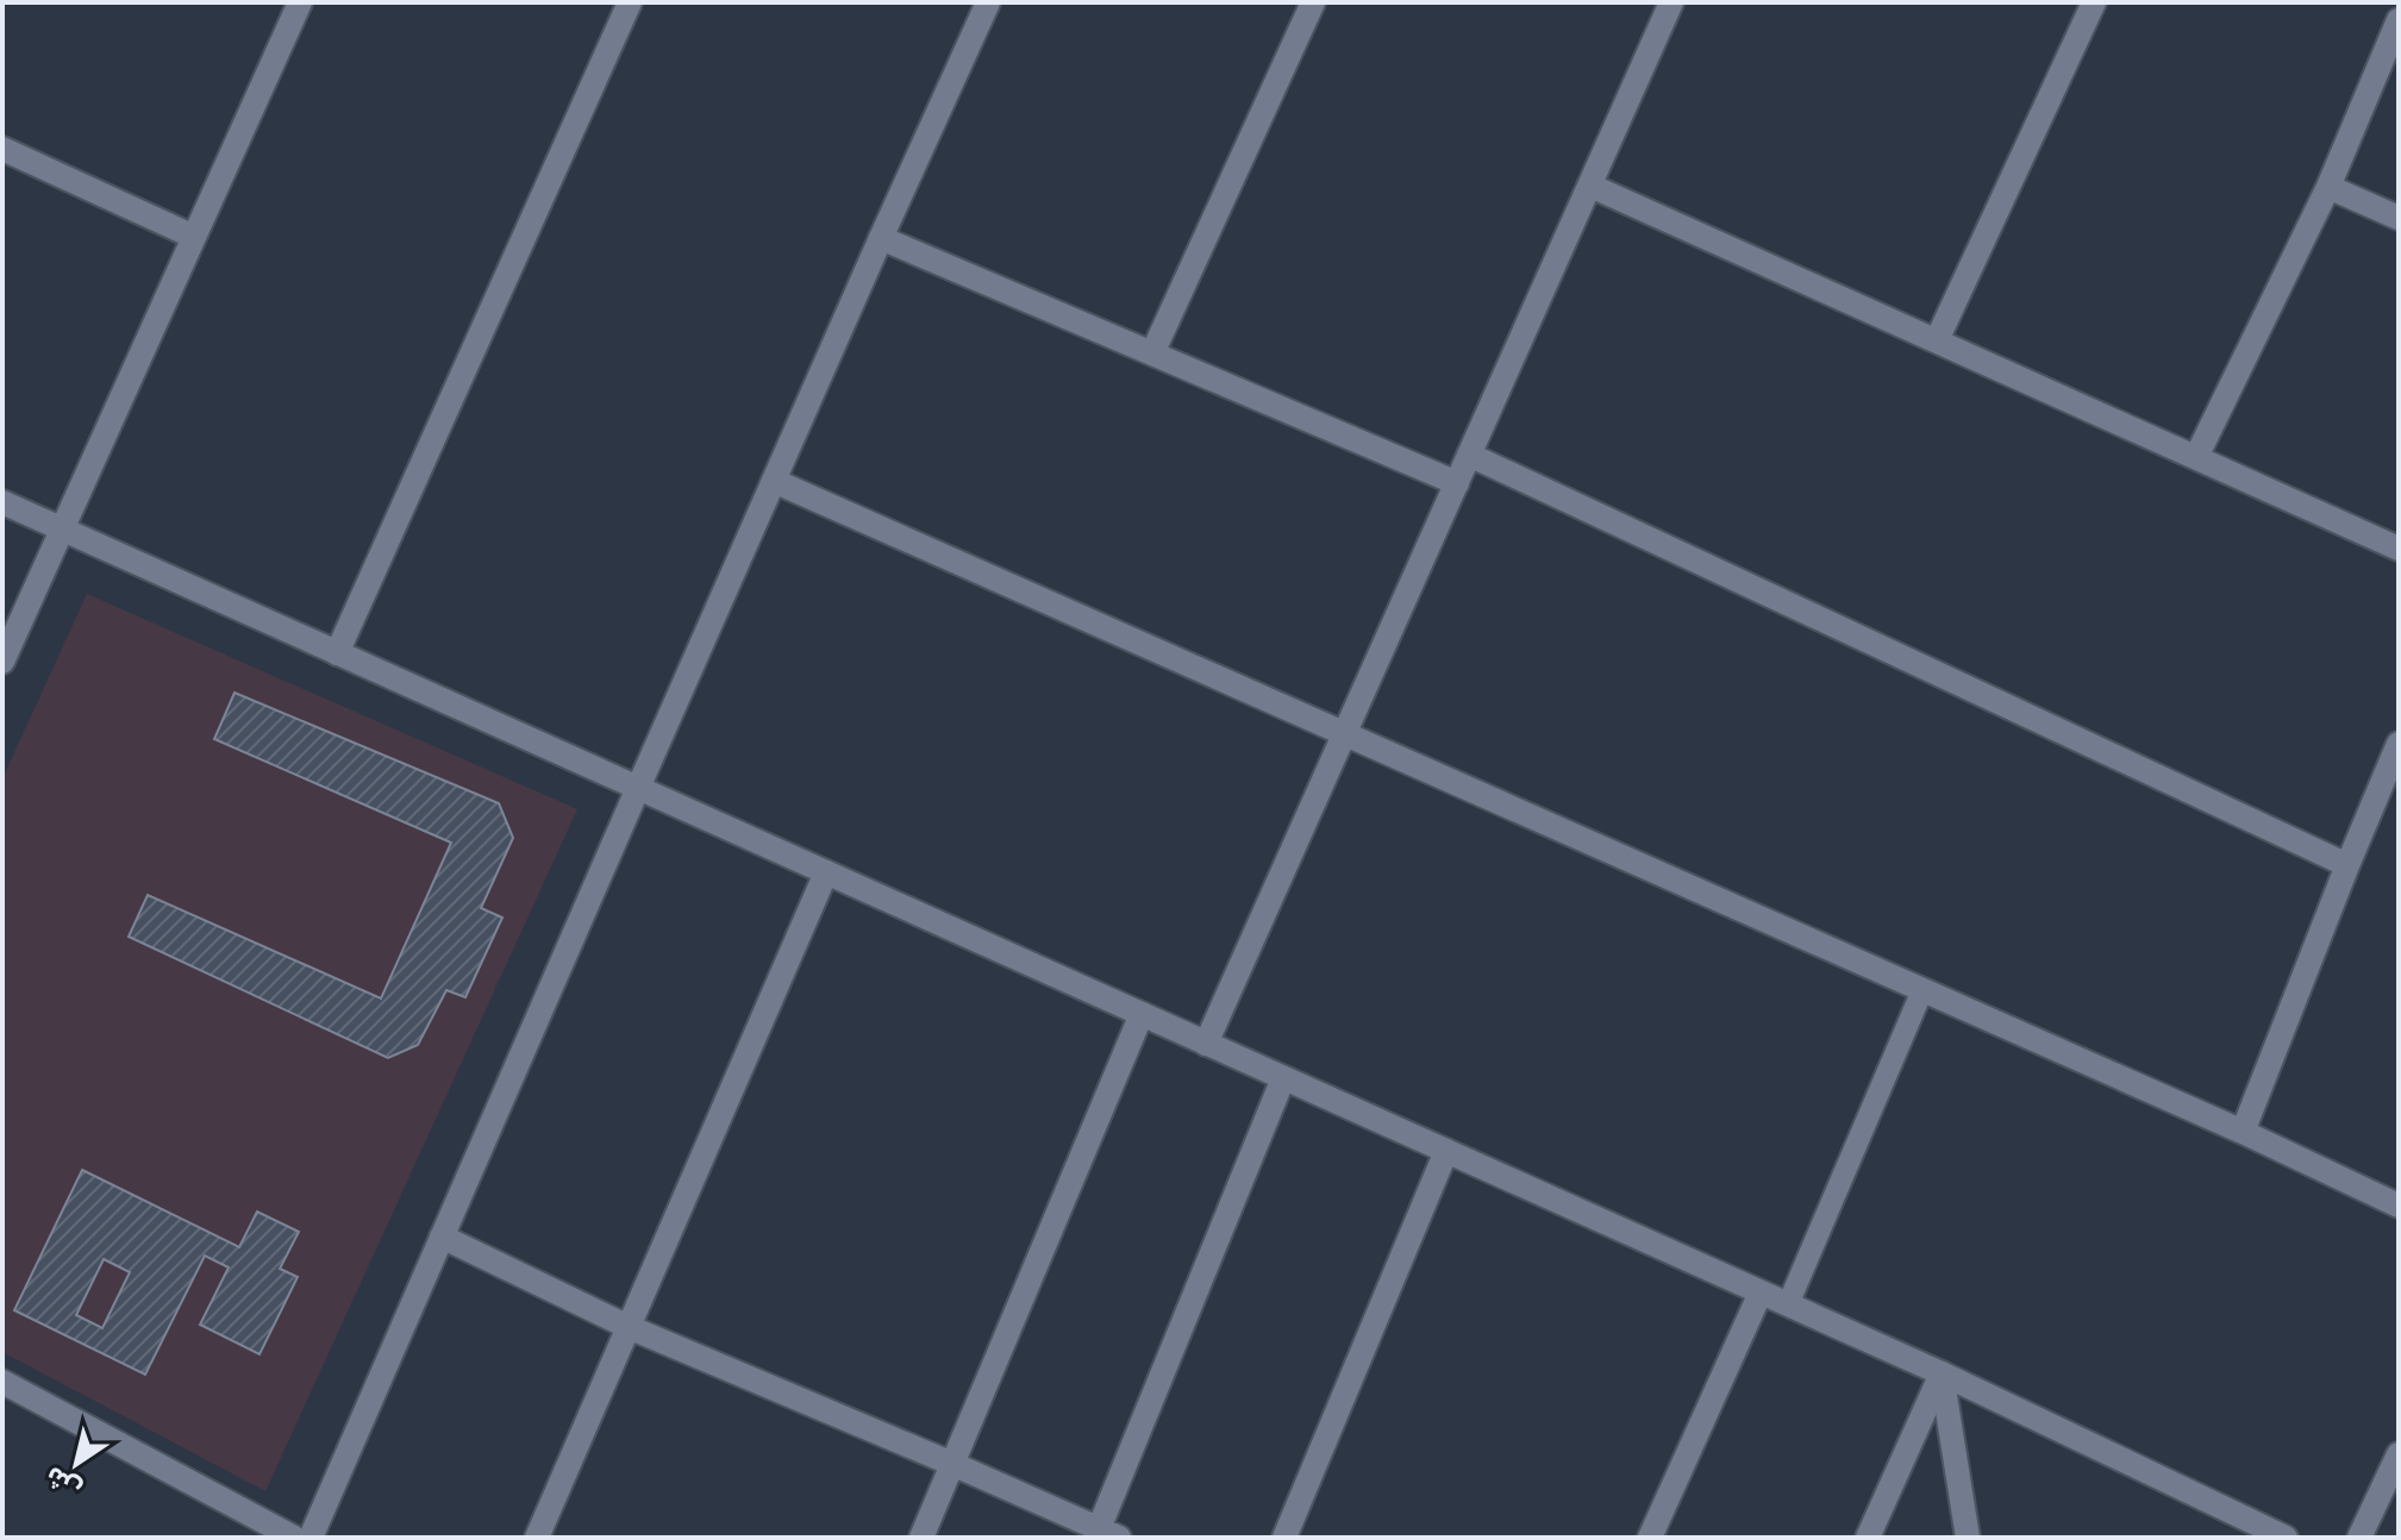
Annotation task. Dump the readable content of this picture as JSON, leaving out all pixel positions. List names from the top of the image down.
{
  "north": "bottom left"
}
